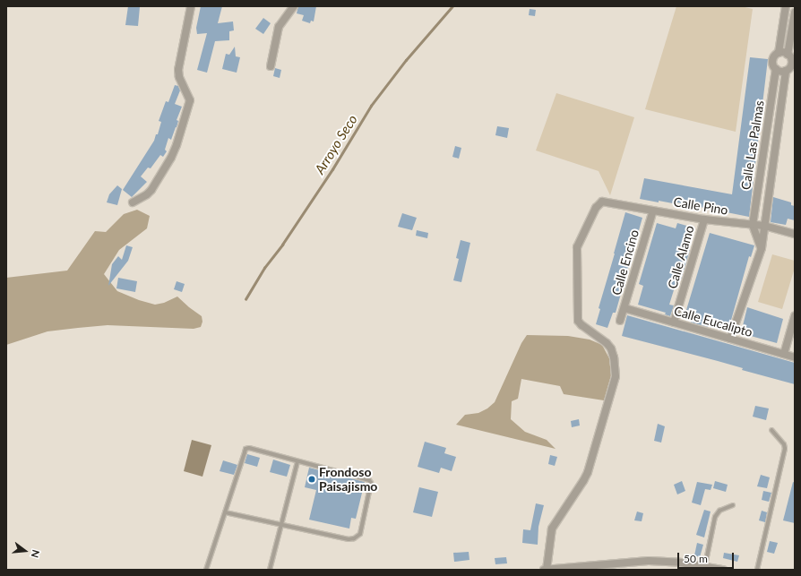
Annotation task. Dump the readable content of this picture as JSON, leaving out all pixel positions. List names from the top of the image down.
{
  "streets": {
    "street": [
      "Calle Las Palmas",
      "Calle Pino",
      "Calle Alamo",
      "Calle Encino",
      "Calle Eucalipto"
    ]
  },
  "crossings": [
    ["Calle Las Palmas", "Calle Pino"],
    ["Calle Las Palmas", "Calle Eucalipto"],
    ["Calle Pino", "Calle Alamo"],
    ["Calle Pino", "Calle Encino"],
    ["Calle Alamo", "Calle Eucalipto"],
    ["Calle Encino", "Calle Eucalipto"]
  ],
  "water": ["Arroyo Seco"],
  "places": ["Frondoso Paisajismo"],
  "scale_bar": "50 m",
  "north": "right"
}
